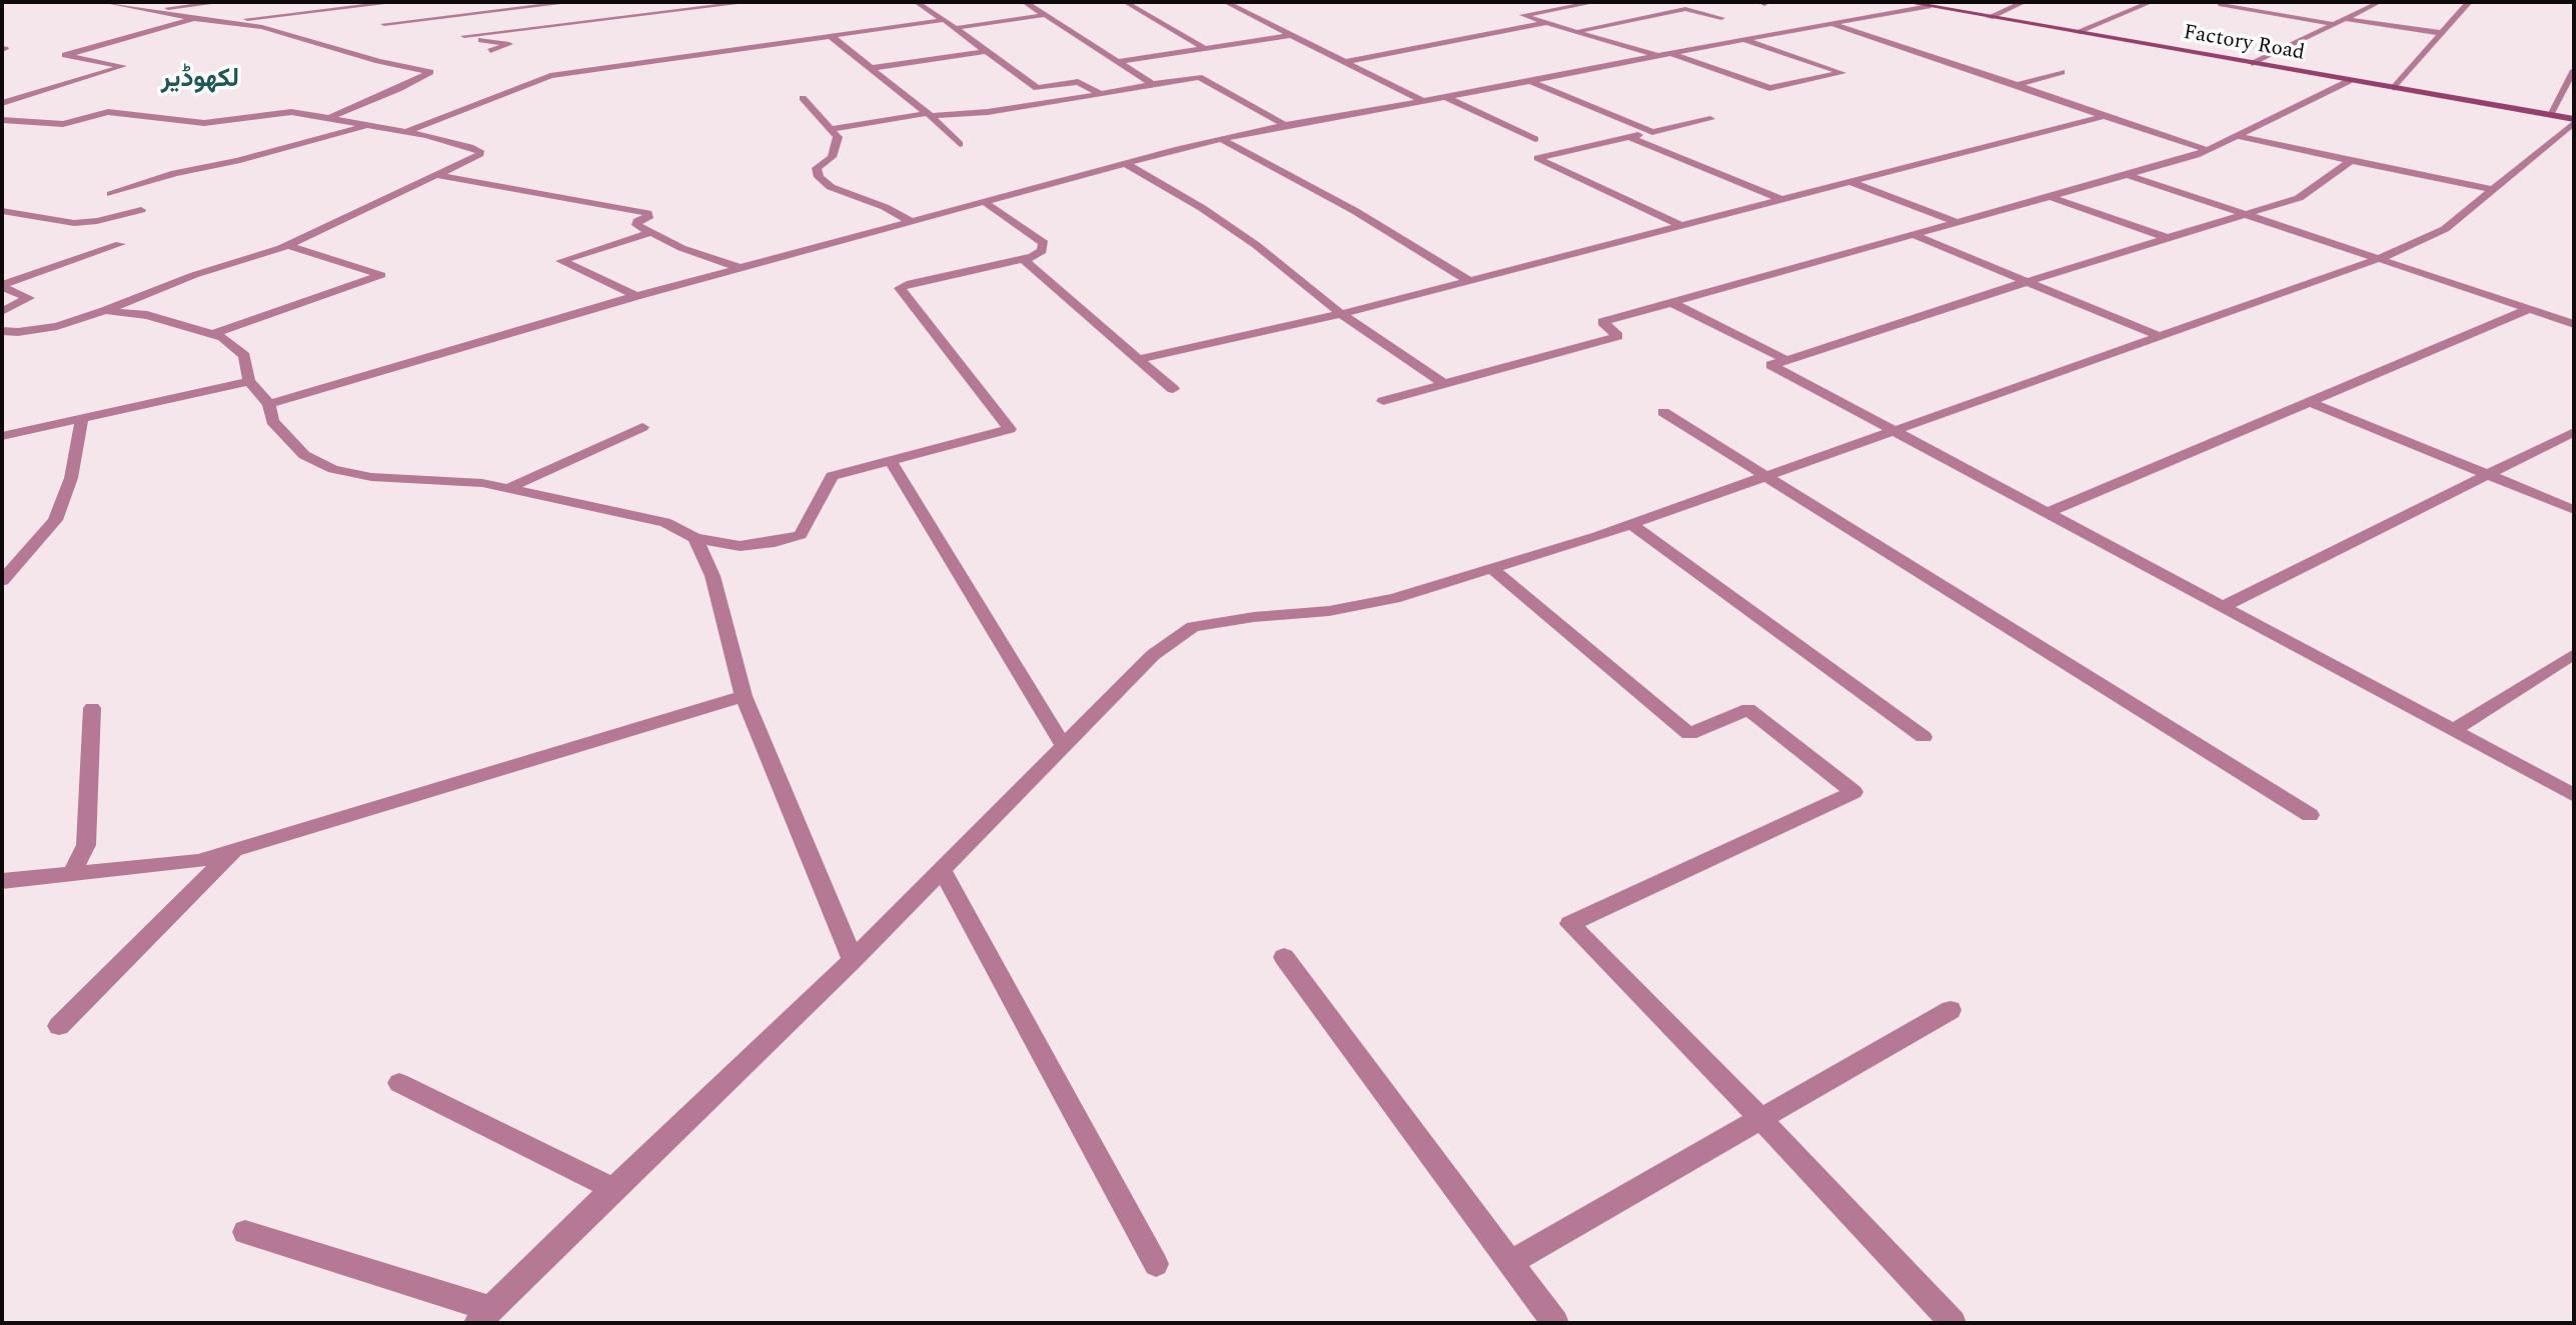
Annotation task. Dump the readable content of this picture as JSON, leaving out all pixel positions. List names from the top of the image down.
{
  "streets": {
    "main road": ["Factory Road"]
  },
  "districts": ["لکھوڈیر"]
}
